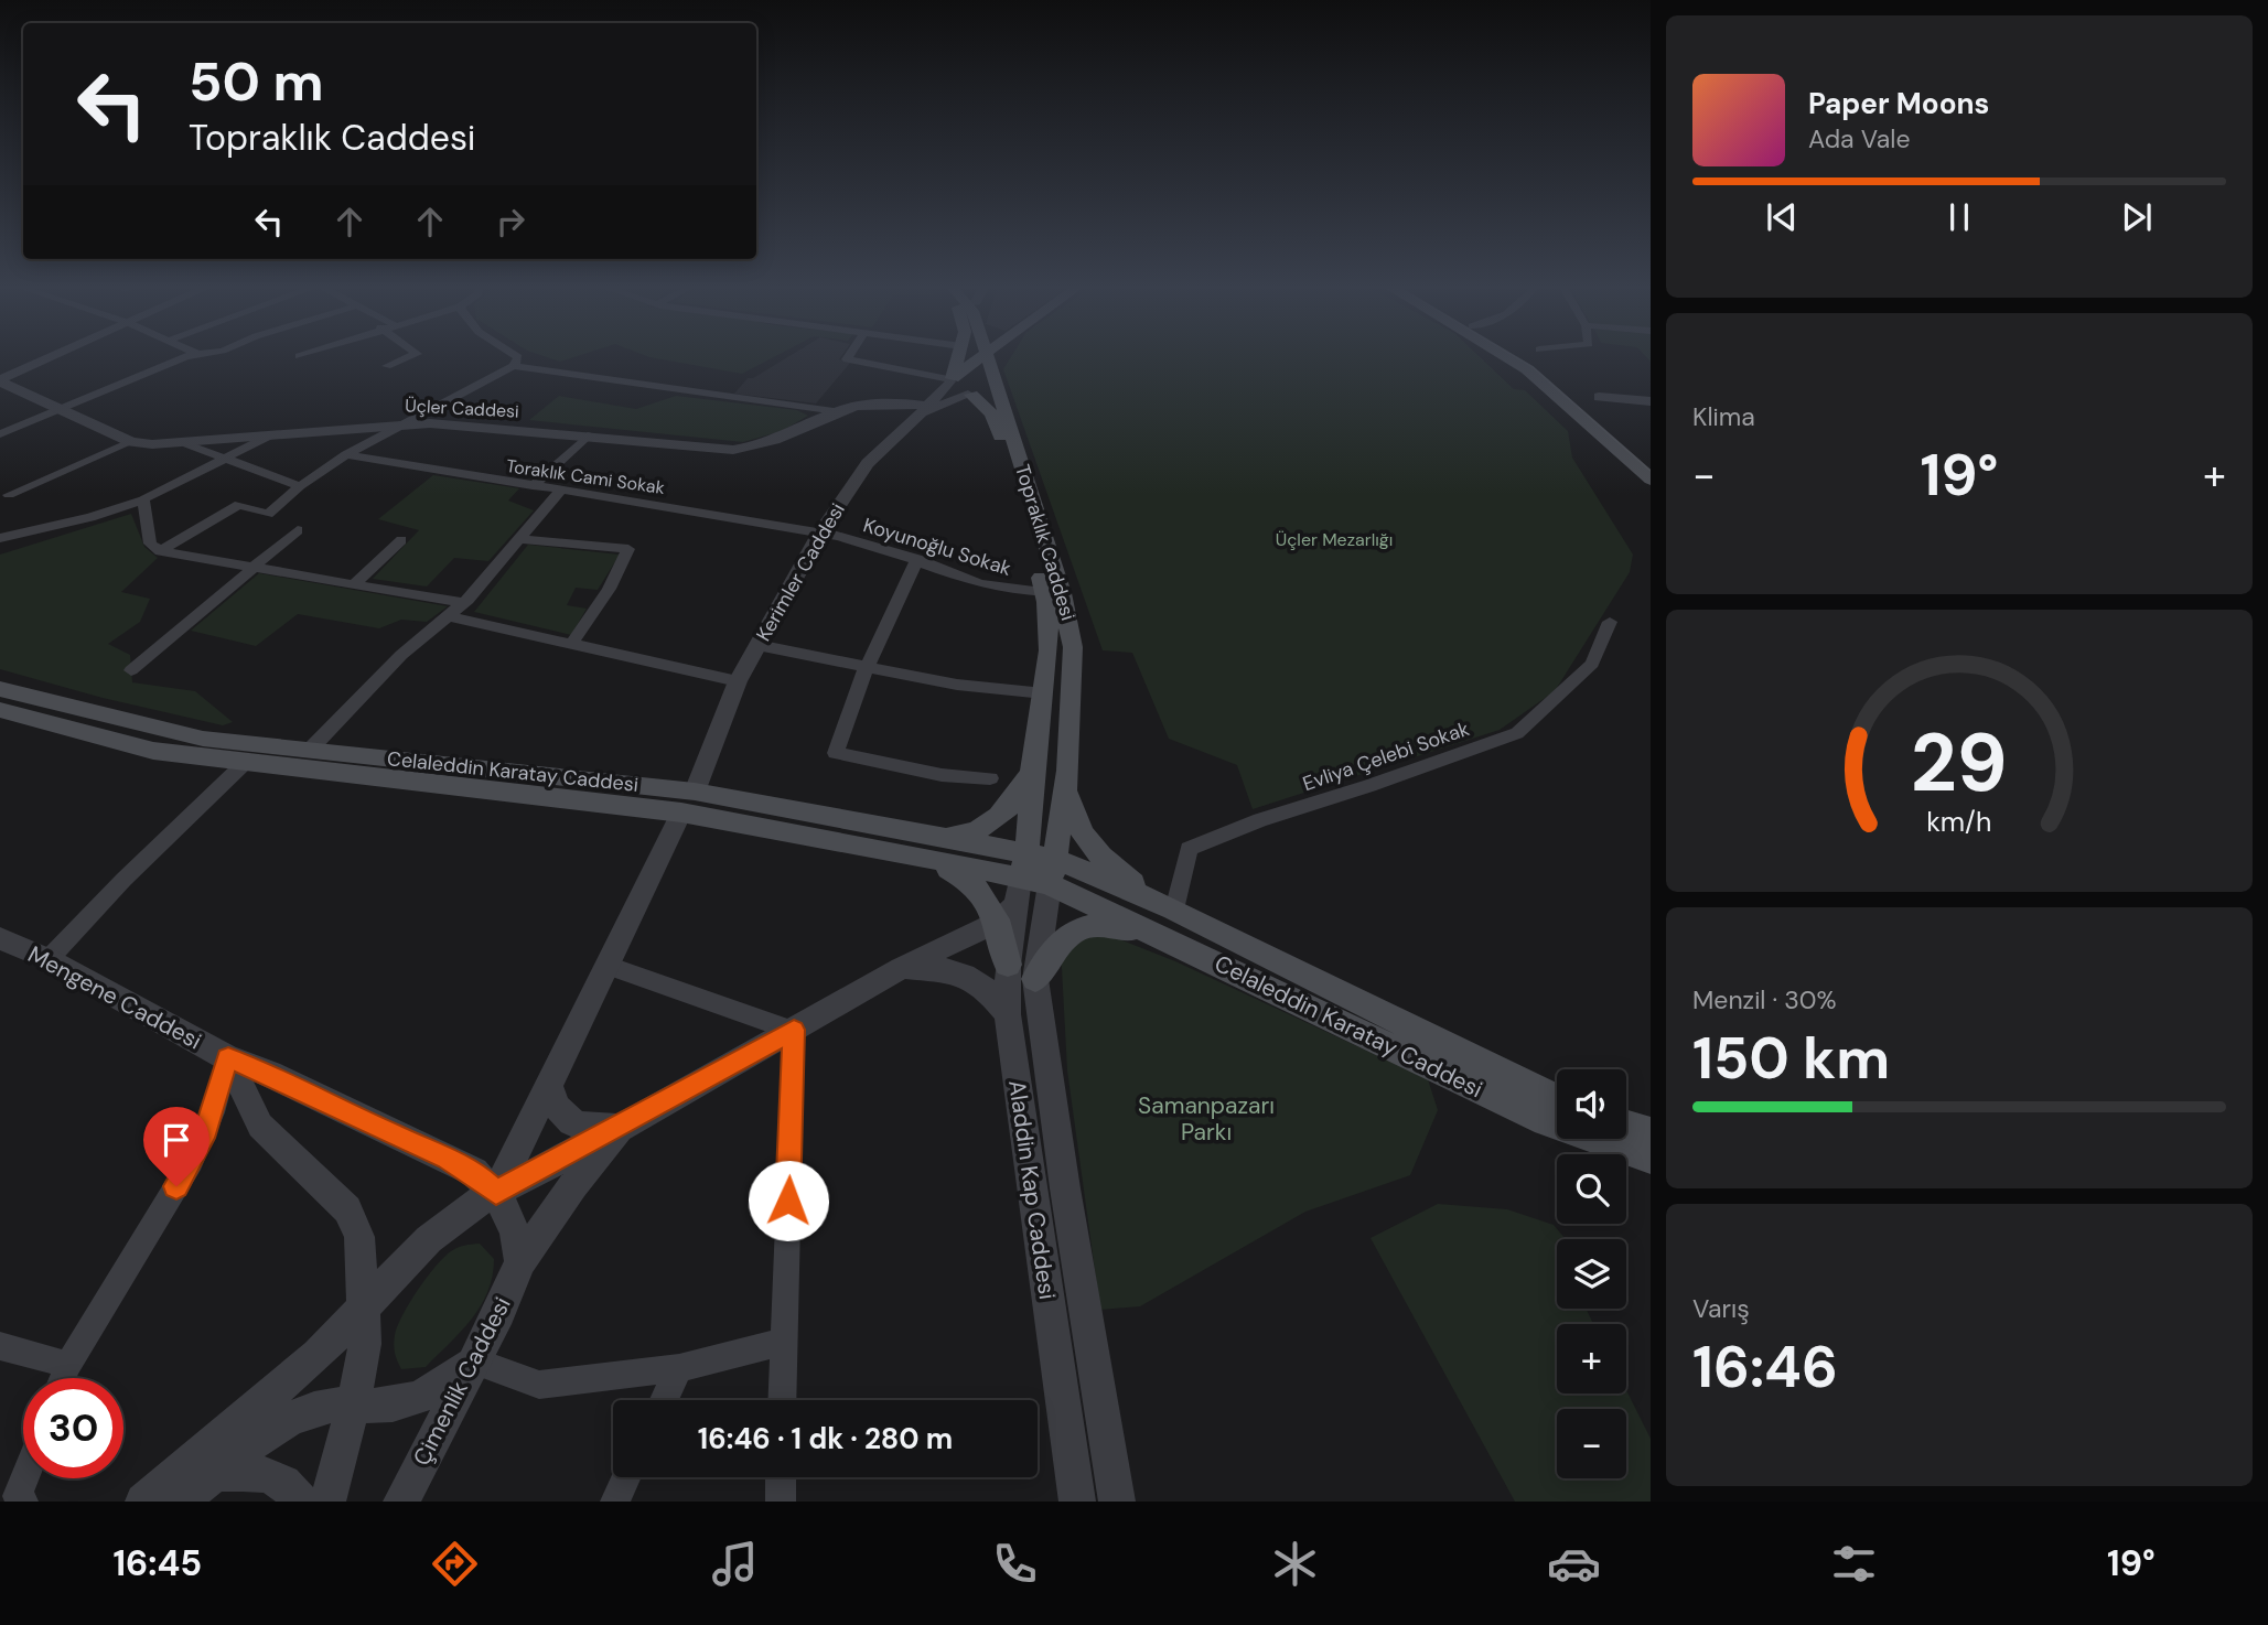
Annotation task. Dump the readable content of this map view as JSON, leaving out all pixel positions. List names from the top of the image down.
{
  "streets": {
    "main road": ["Topraklık Caddesi", "Celaleddin Karatay Caddesi"],
    "street": [
      "Üçler Caddesi",
      "Toraklık Cami Sokak",
      "Koyunoğlu Sokak",
      "Kerimler Caddesi",
      "Evliya Çelebi Sokak",
      "Mengene Caddesi",
      "Aladdin Kap Caddesi",
      "Çimenlik Caddesi"
    ]
  },
  "crossings": [
    ["Üçler Caddesi", "Kerimler Caddesi"],
    ["Toraklık Cami Sokak", "Koyunoğlu Sokak"],
    ["Toraklık Cami Sokak", "Kerimler Caddesi"],
    ["Topraklık Caddesi", "Koyunoğlu Sokak"],
    ["Topraklık Caddesi", "Kerimler Caddesi"],
    ["Topraklık Caddesi", "Celaleddin Karatay Caddesi"],
    ["Topraklık Caddesi", "Aladdin Kap Caddesi"],
    ["Koyunoğlu Sokak", "Kerimler Caddesi"],
    ["Kerimler Caddesi", "Celaleddin Karatay Caddesi"],
    ["Kerimler Caddesi", "Mengene Caddesi"],
    ["Evliya Çelebi Sokak", "Celaleddin Karatay Caddesi"],
    ["Celaleddin Karatay Caddesi", "Aladdin Kap Caddesi"],
    ["Mengene Caddesi", "Çimenlik Caddesi"]
  ],
  "parks": ["Üçler Mezarlığı", "Samanpazarı Parkı"],
  "page": {
    "turn": ["50 m", "Topraklık Caddesi"],
    "song": ["Paper Moons", "Ada Vale"],
    "tile": [
      "Klima",
      ["Menzil · 30%", "150 km"],
      ["Varış", "16:46"]
    ],
    "heat": ["−", "19°", "+"],
    "map_buttons": ["+", "−"],
    "limit": "30",
    "trip": "16:46 · 1 dk · 280 m",
    "tabs": ["16:45", "19°"],
    "gauge": ["29", "km/h"]
  }
}
